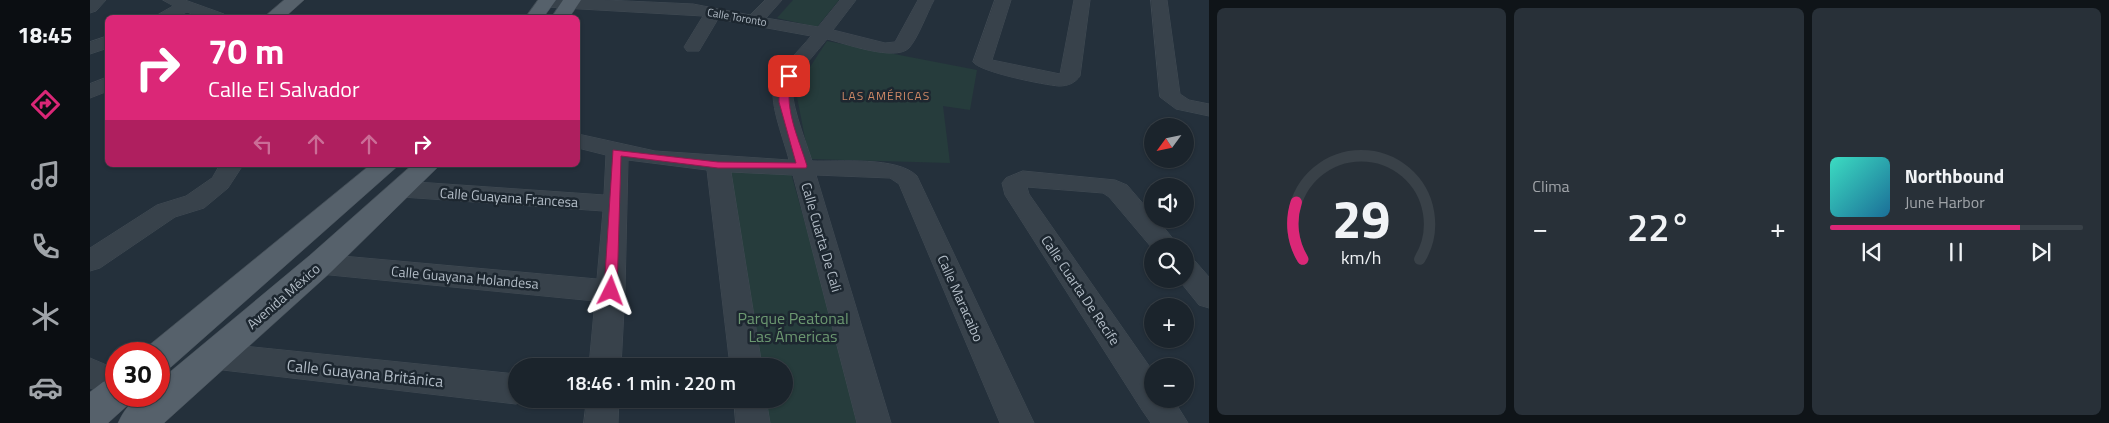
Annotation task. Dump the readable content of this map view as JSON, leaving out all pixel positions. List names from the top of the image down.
{
  "streets": {
    "main road": ["Avenida México"],
    "street": [
      "Calle Toronto",
      "Calle Guayana Francesa",
      "Calle Cuarta De Cali",
      "Calle Guayana Holandesa",
      "Calle Cuarta De Recife",
      "Calle Maracaibo",
      "Calle Guayana Británica"
    ]
  },
  "crossings": [
    ["Calle Toronto", "Calle Cuarta De Cali"],
    ["Calle Guayana Francesa", "Avenida México"],
    ["Calle Cuarta De Cali", "Calle Maracaibo"],
    ["Calle Guayana Holandesa", "Avenida México"],
    ["Avenida México", "Calle Guayana Británica"]
  ],
  "districts": ["LAS AMÉRICAS"],
  "parks": ["Parque Peatonal Las Ámericas"],
  "north": "bottom left",
  "page": {
    "tabs": "18:45",
    "tile": "Clima",
    "turn": ["70 m", "Calle El Salvador"],
    "map_buttons": ["+", "−"],
    "song": ["Northbound", "June Harbor"],
    "heat": ["−", "22°", "+"],
    "limit": "30",
    "trip": "18:46 · 1 min · 220 m",
    "gauge": ["29", "km/h"]
  }
}
